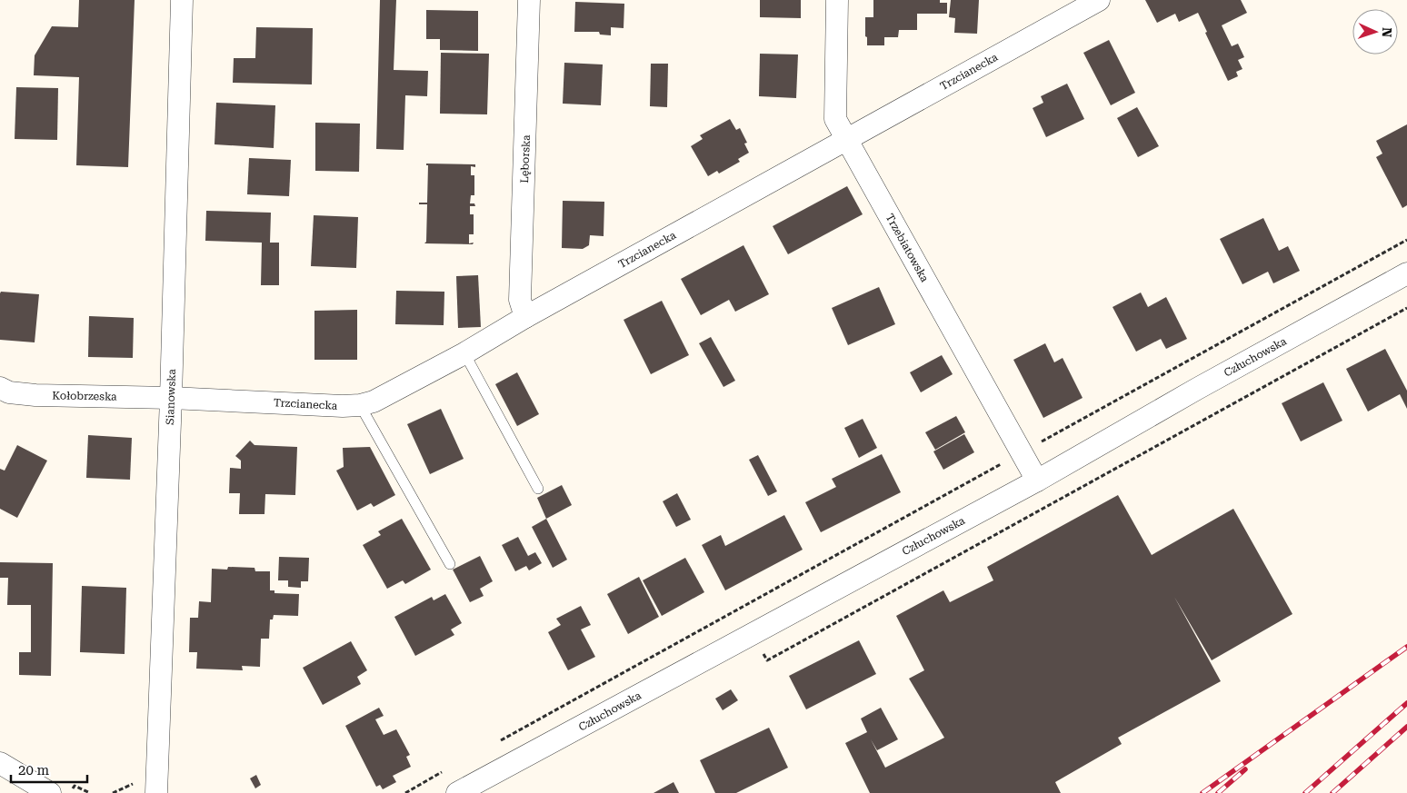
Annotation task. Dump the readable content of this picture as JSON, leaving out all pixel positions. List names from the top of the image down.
{
  "streets": {
    "street": [
      "Trzcianecka",
      "Lęborska",
      "Trzebiatowska",
      "Człuchowska",
      "Kołobrzeska",
      "Sianowska"
    ]
  },
  "crossings": [
    ["Trzcianecka", "Lęborska"],
    ["Trzcianecka", "Trzebiatowska"],
    ["Trzcianecka", "Kołobrzeska"],
    ["Trzcianecka", "Sianowska"],
    ["Trzebiatowska", "Człuchowska"],
    ["Kołobrzeska", "Sianowska"]
  ],
  "scale_bar": "20 m",
  "north": "right"
}
